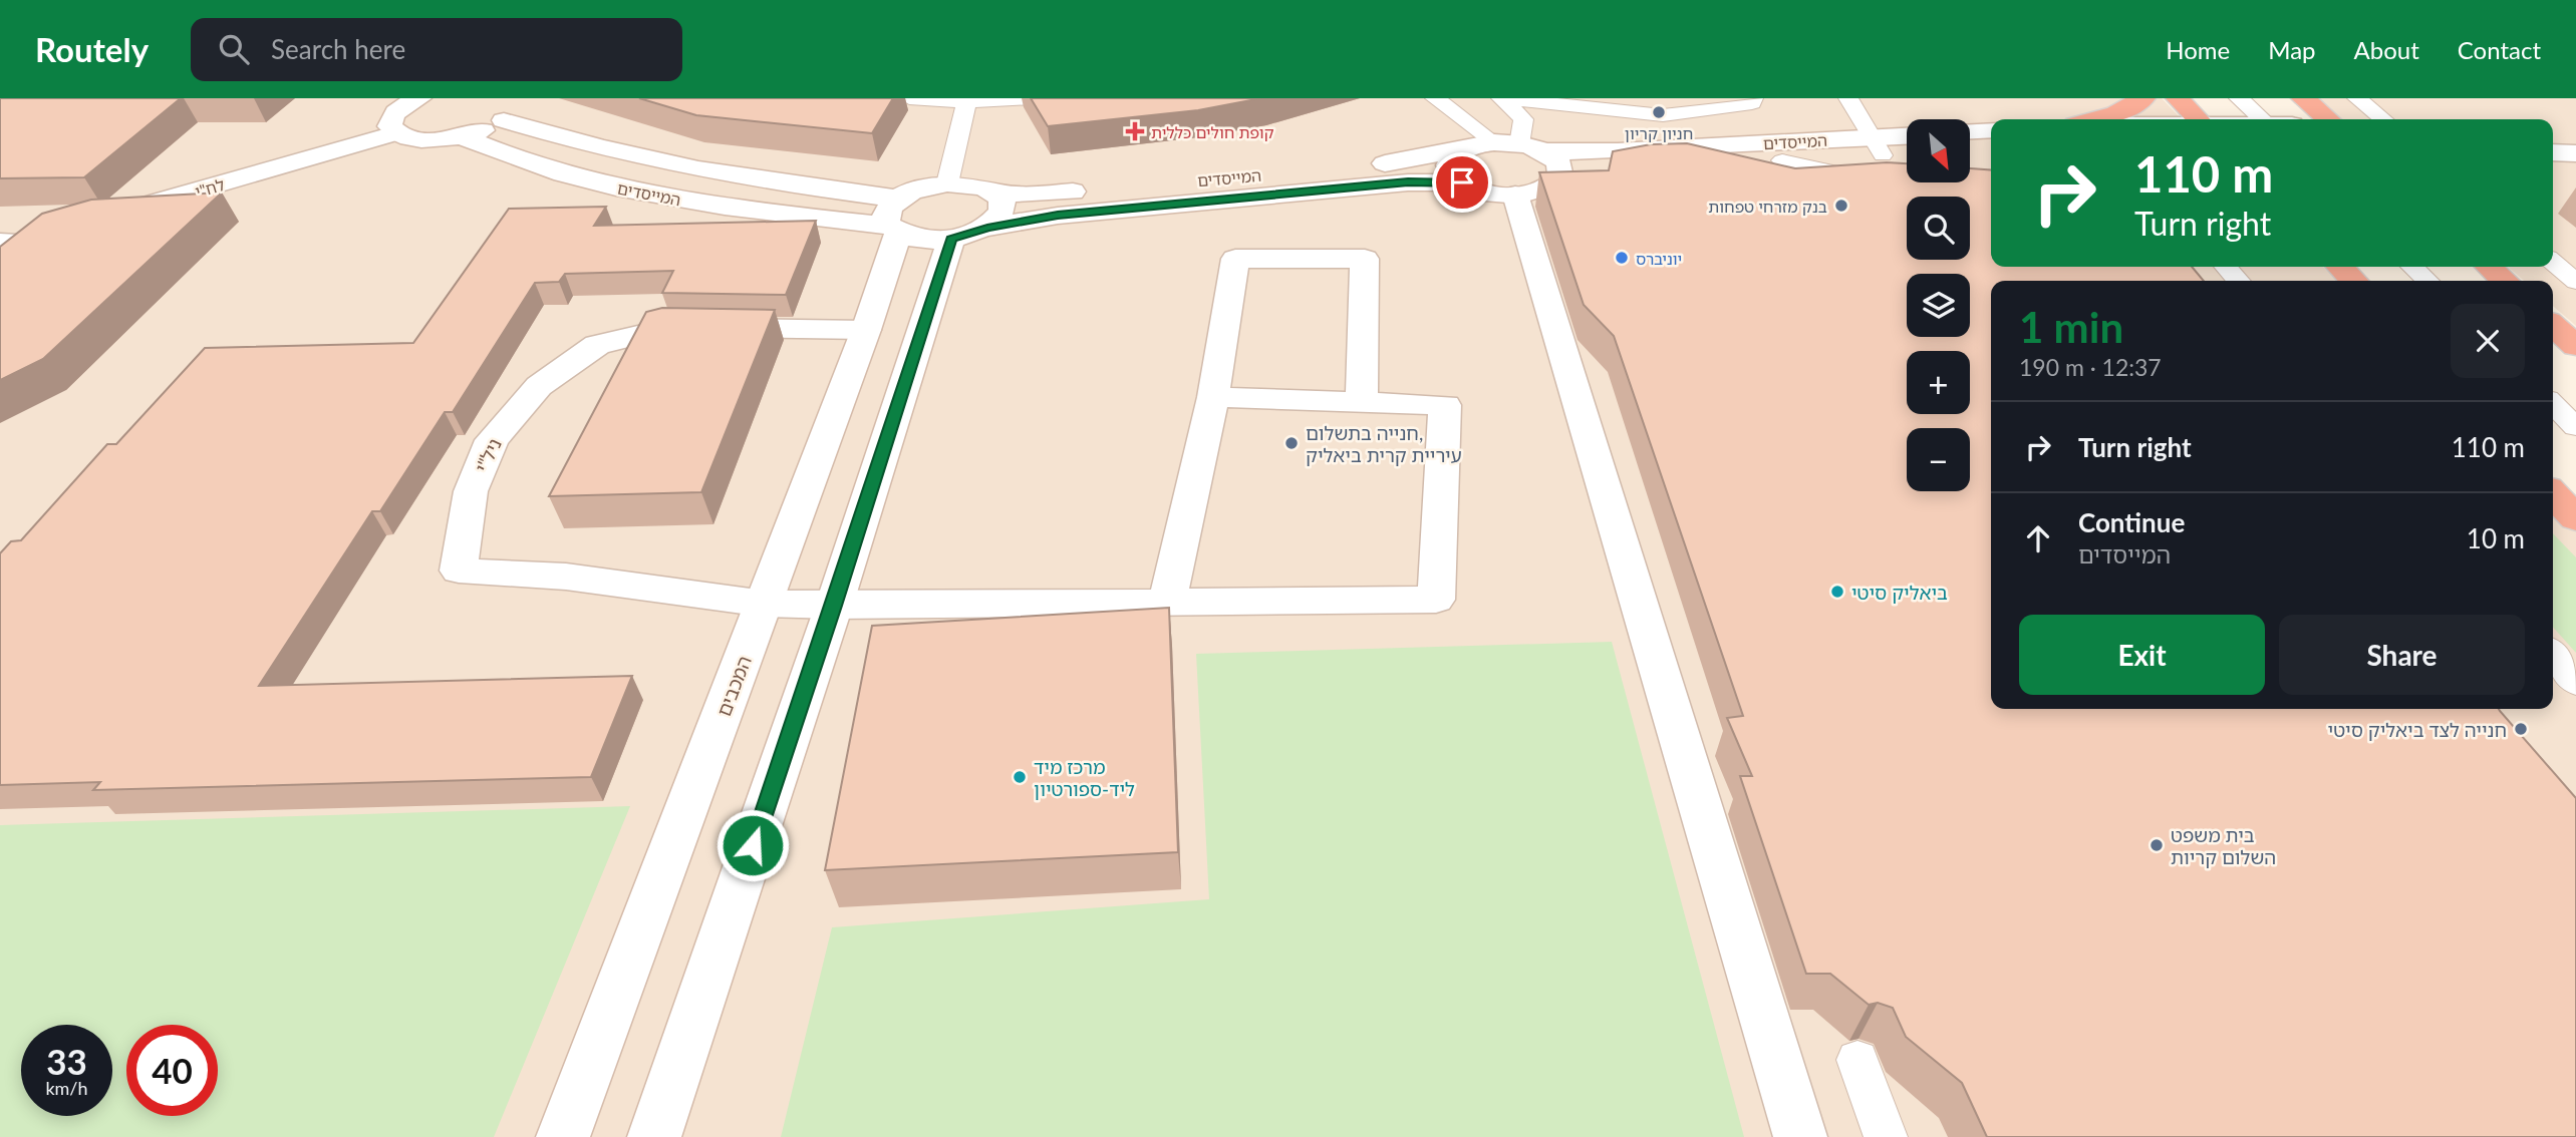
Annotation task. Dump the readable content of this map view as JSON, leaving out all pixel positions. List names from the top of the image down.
{
  "streets": {
    "street": [
      "המייסדים",
      "לח\"י",
      "ניל\"י",
      "המכבים"
    ]
  },
  "crossings": [
    ["המייסדים", "המכבים"],
    ["ניל\"י", "המכבים"]
  ],
  "places": {
    "other": [
      "חניון קריון",
      "בנק מזרחי טפחות",
      "יוניברס",
      "חנייה בתשלום, עיריית קרית ביאליק",
      "ביאליק סיטי",
      "חנייה לצד ביאליק סיטי",
      "מרכז מיד ליד-ספורטיון",
      "בית משפט השלום קריות"
    ],
    "health": ["קופת חולים כללית"]
  },
  "north": "bottom right",
  "page": {
    "header": "Routely",
    "search": "Search here",
    "nav": [
      "Home",
      "Map",
      "About",
      "Contact"
    ],
    "map_buttons": ["+", "−"],
    "turn": ["110 m", "Turn right"],
    "heading": ["1 min", "190 m · 12:37"],
    "list": [
      {
        "name": "Turn right",
        "value": "110 m"
      },
      {
        "name": "Continue",
        "note": "המייסדים",
        "value": "10 m"
      }
    ],
    "buttons": ["Exit", "Share"],
    "speed": "33 km/h",
    "limit": "40"
  }
}
